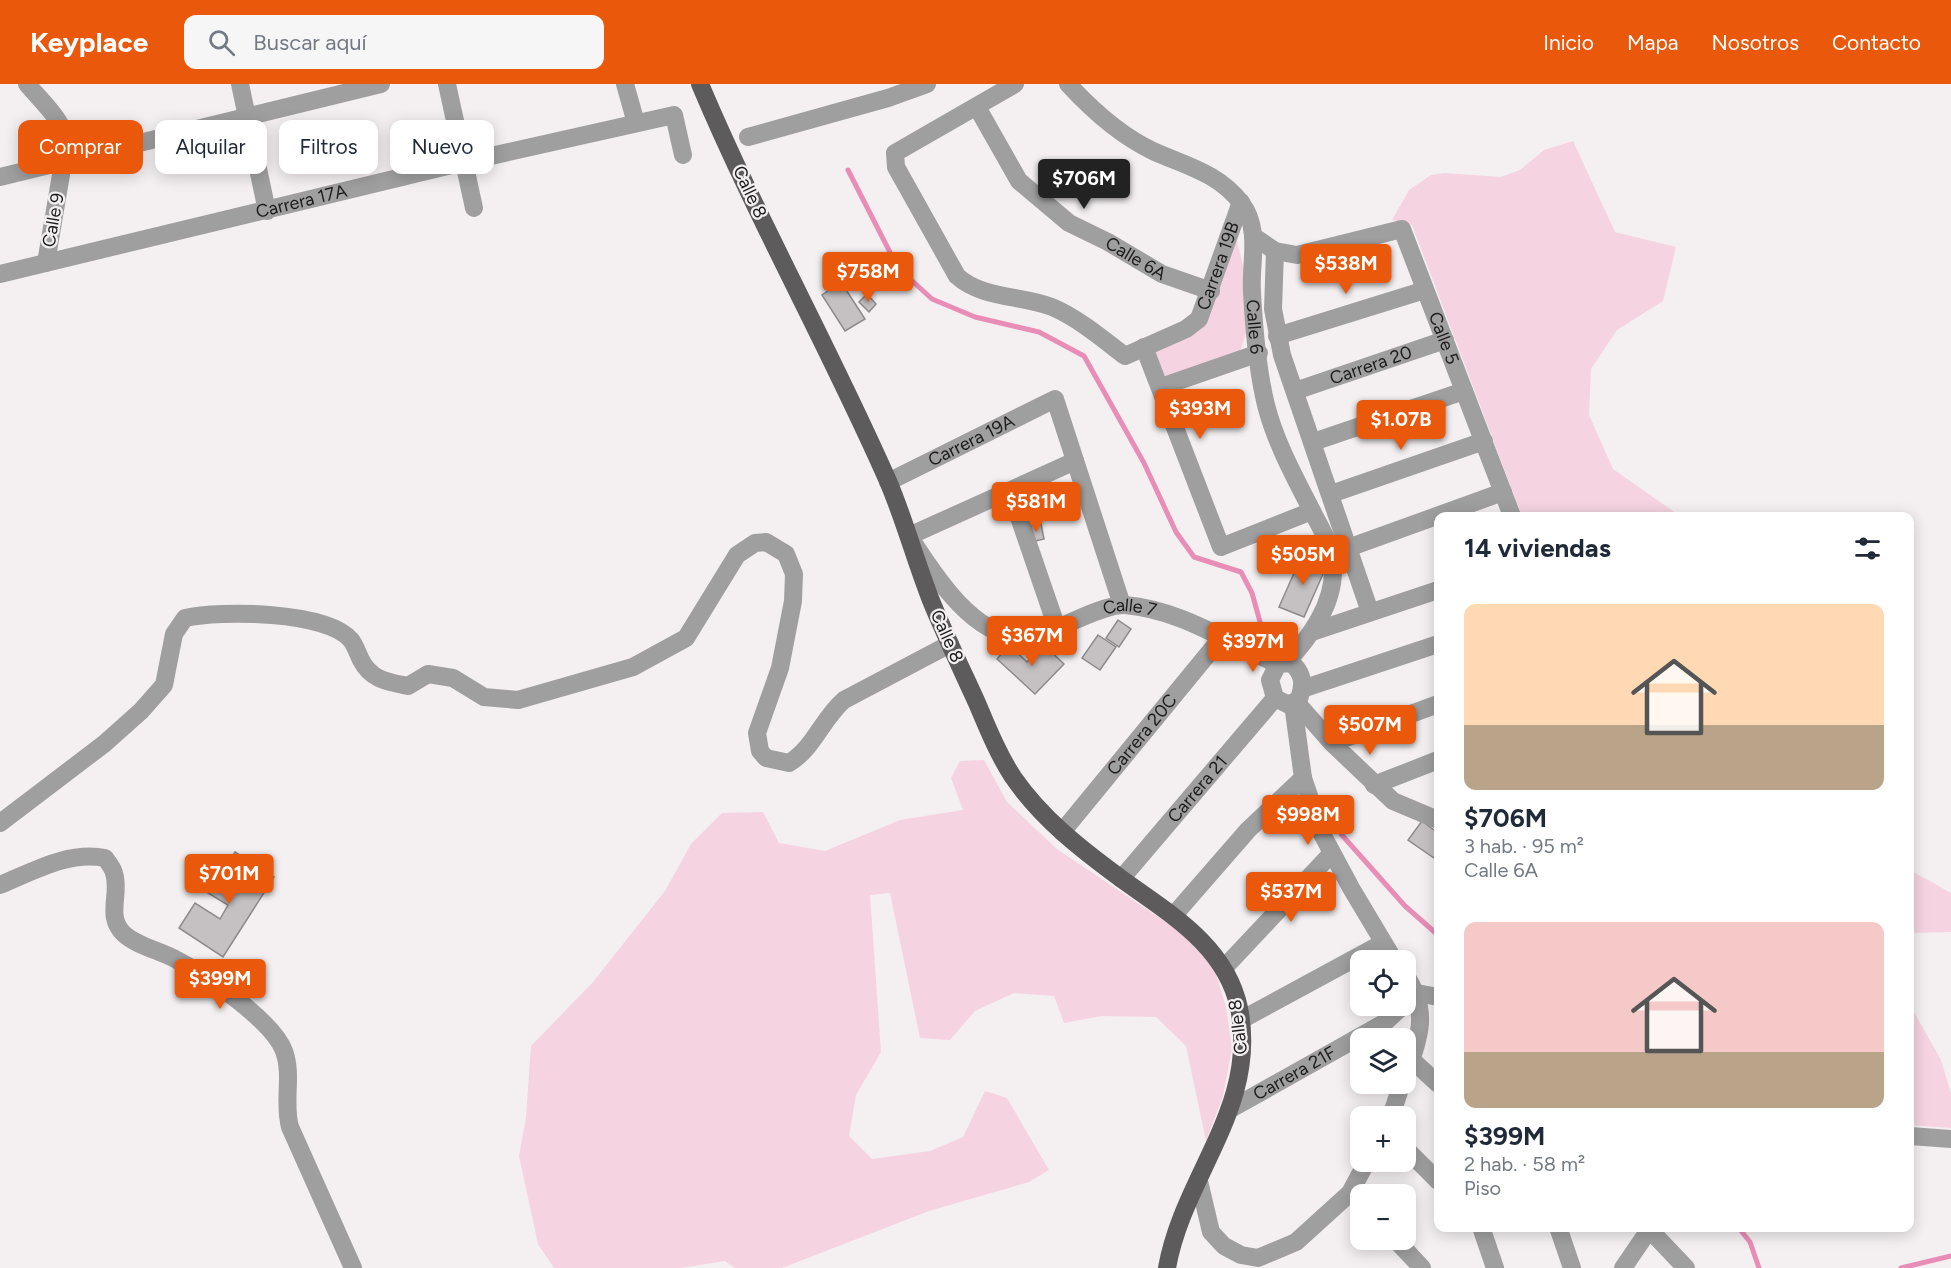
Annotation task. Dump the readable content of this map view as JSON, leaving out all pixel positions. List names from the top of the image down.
{
  "streets": {
    "main road": ["Calle 8"],
    "street": [
      "Carrera 17A",
      "Calle 9",
      "Calle 6A",
      "Carrera 19B",
      "Calle 6",
      "Calle 5",
      "Carrera 20",
      "Carrera 19A",
      "Calle 7",
      "Carrera 20C",
      "Carrera 21",
      "Carrera 21F"
    ]
  },
  "crossings": [
    ["Calle 8", "Carrera 19A"],
    ["Calle 8", "Calle 7"],
    ["Calle 8", "Carrera 20C"],
    ["Calle 8", "Carrera 21"],
    ["Calle 8", "Carrera 21F"],
    ["Carrera 17A", "Calle 9"],
    ["Calle 6A", "Carrera 19B"],
    ["Carrera 19B", "Calle 6"],
    ["Carrera 19B", "Calle 5"],
    ["Calle 6", "Calle 7"],
    ["Calle 6", "Carrera 21"],
    ["Calle 5", "Carrera 20"],
    ["Calle 7", "Carrera 20C"],
    ["Calle 7", "Carrera 21"]
  ],
  "page": {
    "header": "Keyplace",
    "search": "Buscar aquí",
    "nav": [
      "Inicio",
      "Mapa",
      "Nosotros",
      "Contacto"
    ],
    "chip": [
      "Comprar",
      "Alquilar",
      "Filtros",
      "Nuevo"
    ],
    "price": [
      "$706M",
      "$538M",
      "$758M",
      "$393M",
      "$1.07B",
      "$581M",
      "$505M",
      "$367M",
      "$397M",
      "$507M",
      "$998M",
      "$701M",
      "$537M",
      "$399M"
    ],
    "heading": "14 viviendas",
    "list": [
      {
        "name": "$706M",
        "note": "3 hab. · 95 m² · Calle 6A"
      },
      {
        "name": "$399M",
        "note": "2 hab. · 58 m² · Piso"
      }
    ],
    "map_buttons": ["+", "−"]
  }
}
